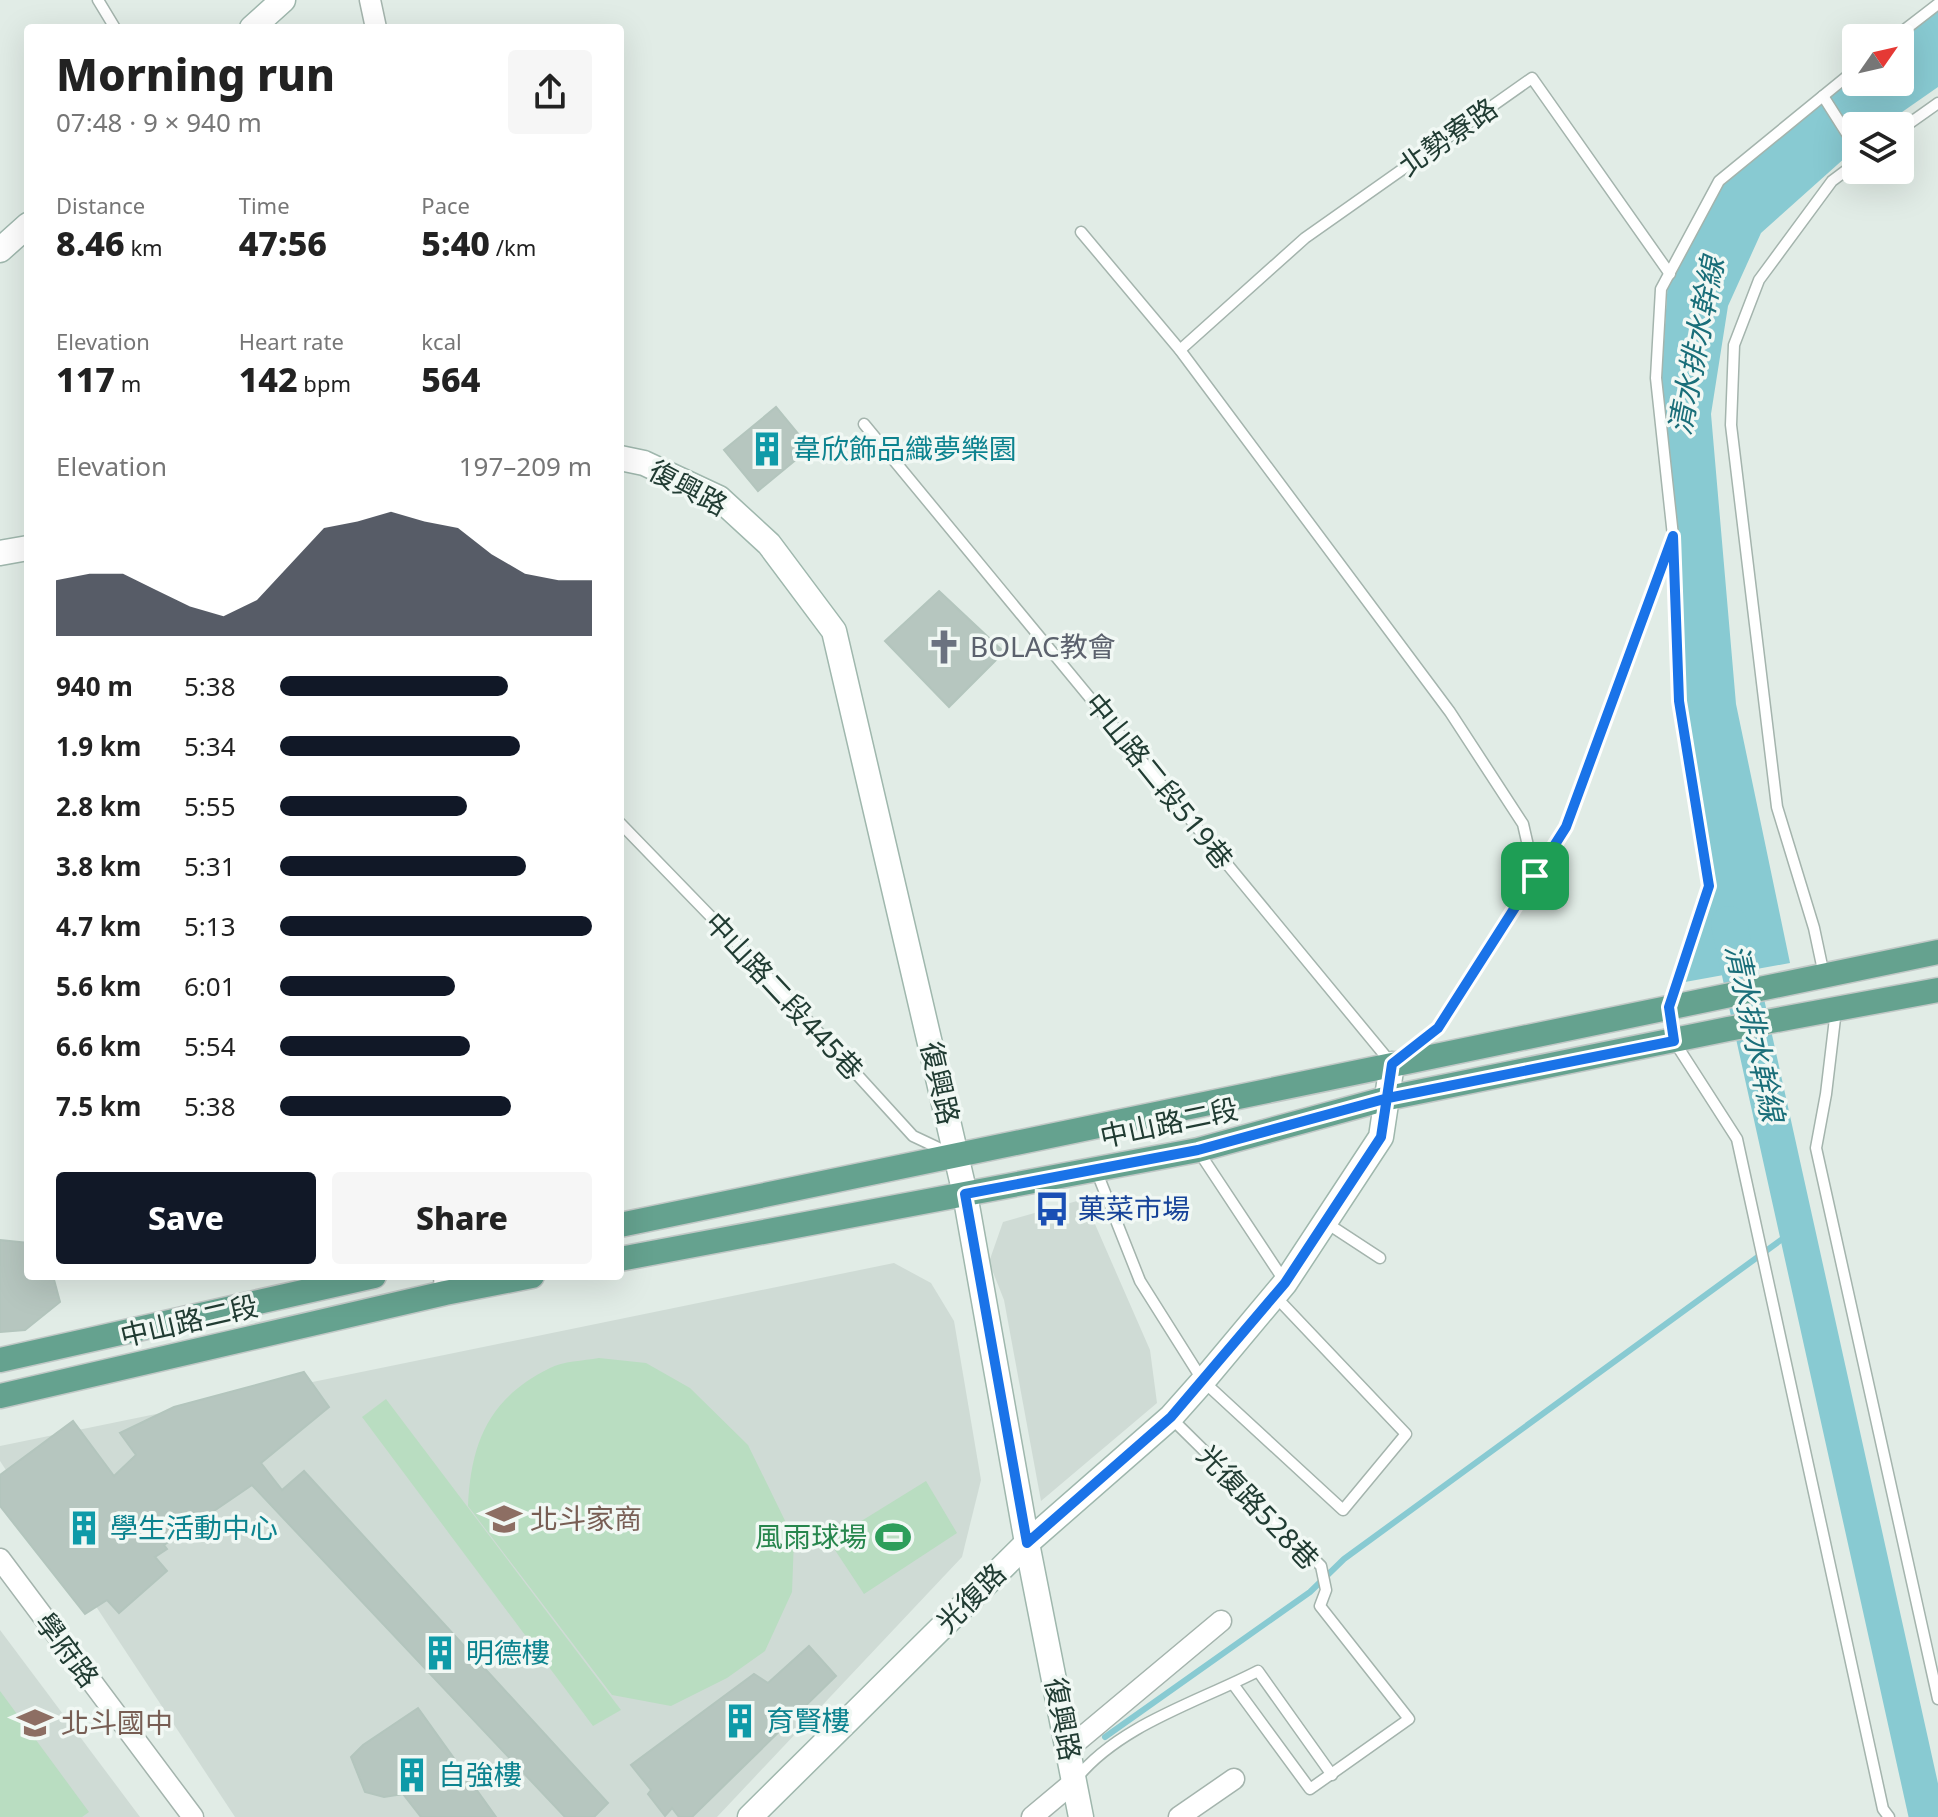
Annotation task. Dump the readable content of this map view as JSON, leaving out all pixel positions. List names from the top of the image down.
{
  "streets": {
    "main road": ["中山路二段"],
    "street": ["復興路", "光復路", "學府路"],
    "lane": [
      "北勢寮路",
      "中山路二段519巷",
      "中山路二段445巷",
      "光復路528巷"
    ]
  },
  "crossings": [
    ["復興路", "中山路二段445巷"],
    ["復興路", "中山路二段"],
    ["復興路", "光復路"],
    ["中山路二段519巷", "中山路二段"],
    ["中山路二段519巷", "光復路"],
    ["中山路二段445巷", "中山路二段"],
    ["中山路二段", "光復路"],
    ["光復路528巷", "光復路"]
  ],
  "water": ["清水排水幹線"],
  "places": {
    "building": [
      "韋欣飾品織夢樂園",
      "學生活動中心",
      "明德樓",
      "育賢樓",
      "自強樓"
    ],
    "church": ["BOLAC教會"],
    "bus stop": ["菓菜市場"],
    "school or university": ["北斗家商", "北斗國中"],
    "sports": ["風雨球場"]
  },
  "north": "top right",
  "page": {
    "heading": ["Morning run", "07:48 · 9 × 940 m"],
    "stats": [
      ["Distance", "8.46 km"],
      ["Time", "47:56"],
      ["Pace", "5:40 /km"],
      ["Elevation", "117 m"],
      ["Heart rate", "142 bpm"],
      ["kcal", "564"]
    ],
    "chart": ["Elevation", "197–209 m"],
    "list": [
      {
        "name": "940 m",
        "note": "5:38"
      },
      {
        "name": "1.9 km",
        "note": "5:34"
      },
      {
        "name": "2.8 km",
        "note": "5:55"
      },
      {
        "name": "3.8 km",
        "note": "5:31"
      },
      {
        "name": "4.7 km",
        "note": "5:13"
      },
      {
        "name": "5.6 km",
        "note": "6:01"
      },
      {
        "name": "6.6 km",
        "note": "5:54"
      },
      {
        "name": "7.5 km",
        "note": "5:38"
      }
    ],
    "buttons": ["Save", "Share"]
  }
}
